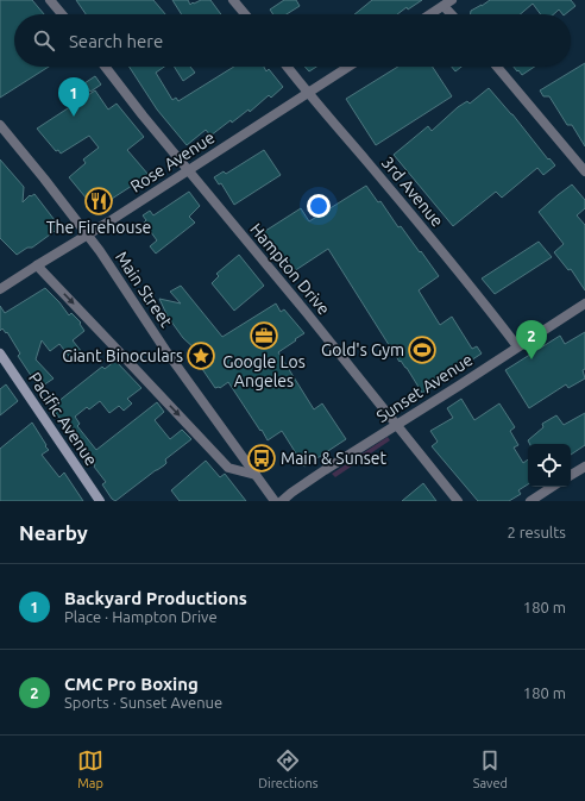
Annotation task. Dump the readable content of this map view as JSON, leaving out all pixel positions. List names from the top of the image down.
{
  "streets": {
    "main road": ["Pacific Avenue"],
    "street": [
      "Rose Avenue",
      "3rd Avenue",
      "Hampton Drive",
      "Main Street",
      "Sunset Avenue"
    ]
  },
  "crossings": [
    ["Rose Avenue", "3rd Avenue"],
    ["Rose Avenue", "Hampton Drive"],
    ["Rose Avenue", "Main Street"],
    ["3rd Avenue", "Sunset Avenue"],
    ["Hampton Drive", "Sunset Avenue"]
  ],
  "places": {
    "restaurant": ["The Firehouse"],
    "office": ["Google Los Angeles"],
    "sports": ["Gold's Gym"],
    "place": ["Giant Binoculars"],
    "bus stop": ["Main & Sunset"]
  },
  "page": {
    "search": "Search here",
    "pins": ["1", "2"],
    "heading": ["Nearby", "2 results"],
    "list": [
      {
        "mark": "1",
        "name": "Backyard Productions",
        "note": "Place · Hampton Drive",
        "value": "180 m"
      },
      {
        "mark": "2",
        "name": "CMC Pro Boxing",
        "note": "Sports · Sunset Avenue",
        "value": "180 m"
      }
    ],
    "nav": ["Map", "Directions", "Saved"]
  }
}
